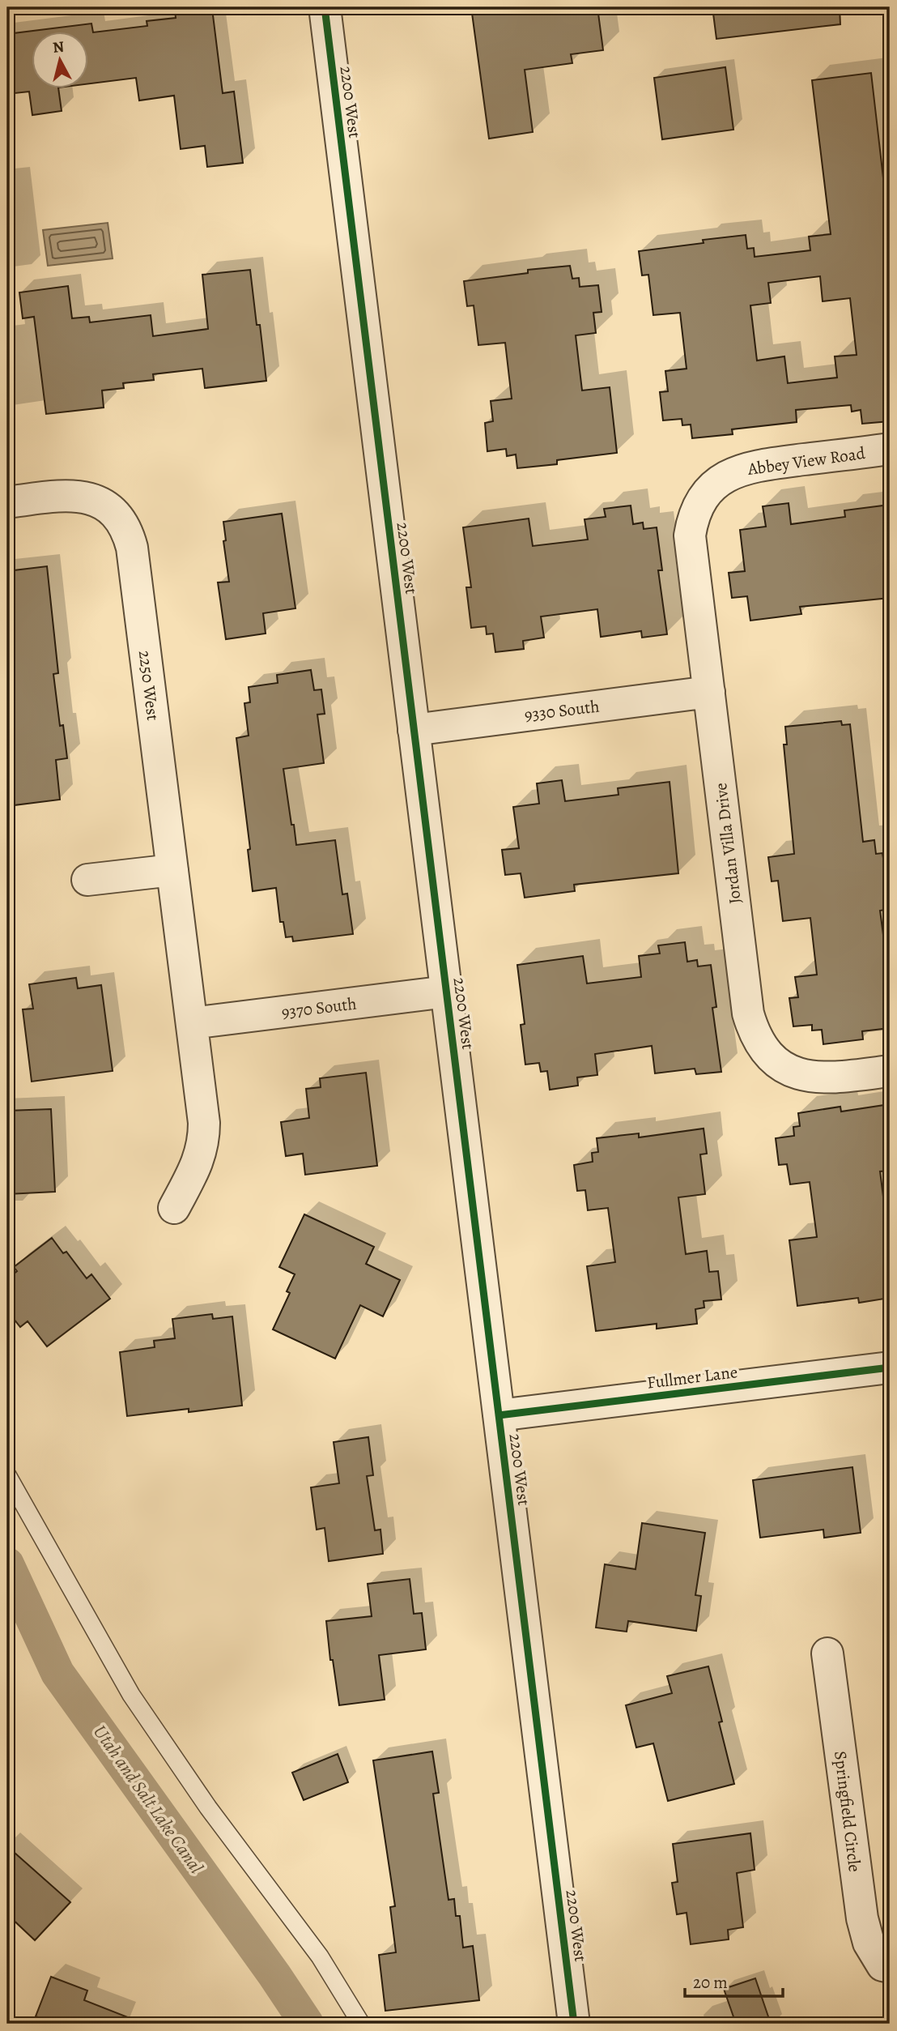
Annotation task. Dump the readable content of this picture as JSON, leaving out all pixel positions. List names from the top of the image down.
{
  "streets": {
    "street": [
      "2200 West",
      "Abbey View Road",
      "2250 West",
      "9330 South",
      "Jordan Villa Drive",
      "9370 South",
      "Fullmer Lane",
      "Springfield Circle"
    ]
  },
  "crossings": [
    ["2200 West", "9330 South"],
    ["2200 West", "9370 South"],
    ["2200 West", "Fullmer Lane"],
    ["Abbey View Road", "Jordan Villa Drive"],
    ["2250 West", "9370 South"],
    ["9330 South", "Jordan Villa Drive"]
  ],
  "water": ["Utah and Salt Lake Canal"],
  "scale_bar": "20 m",
  "north": "top"
}
